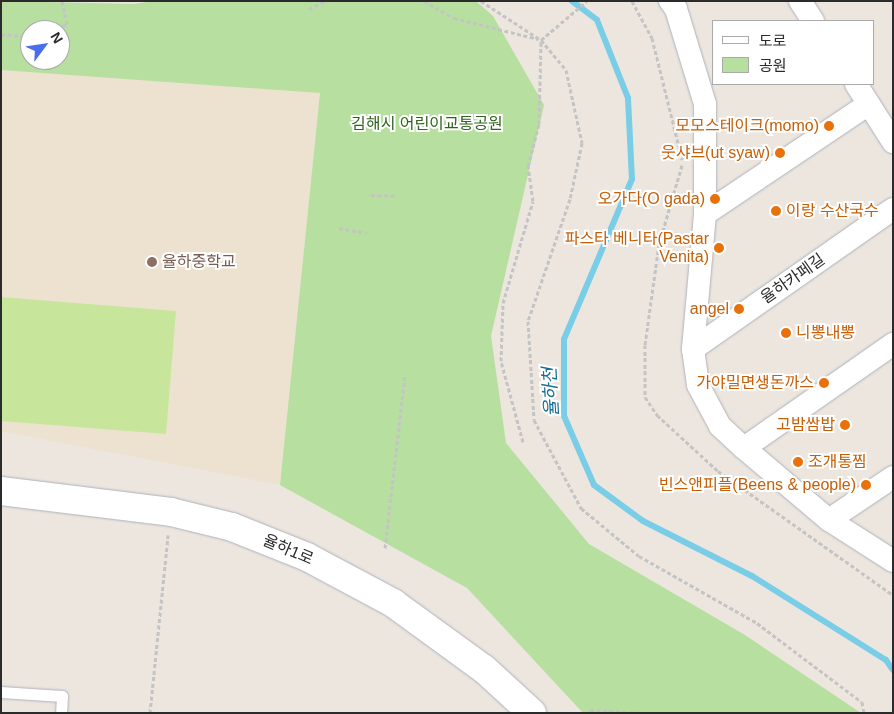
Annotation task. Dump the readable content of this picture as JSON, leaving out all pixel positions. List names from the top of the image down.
{
  "streets": {
    "street": ["율하카페길", "율하1로"]
  },
  "water": ["율하천"],
  "parks": ["김해시 어린이교통공원"],
  "places": [
    "모모스테이크(momo)",
    "웃샤브(ut syaw)",
    "오가다(O gada)",
    "이랑 수산국수",
    "파스타 베니타(Pastar Venita)",
    "율하중학교",
    "angel",
    "니뽕내뽕",
    "가야밀면생돈까스",
    "고밤쌈밥",
    "조개통찜",
    "빈스앤피플(Beens & people)"
  ],
  "legend": ["도로", "공원"],
  "north": "top right"
}
